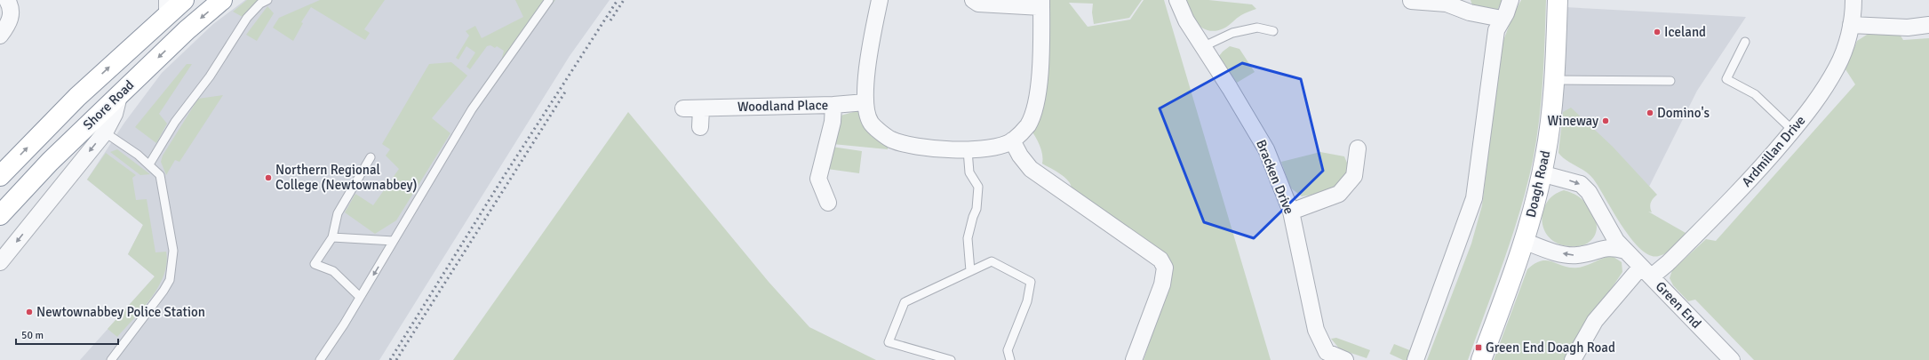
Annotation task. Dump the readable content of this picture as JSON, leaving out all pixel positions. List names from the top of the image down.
{
  "streets": {
    "main road": ["Shore Road", "Doagh Road"],
    "street": [
      "Woodland Place",
      "Ardmillan Drive",
      "Bracken Drive",
      "Green End"
    ]
  },
  "crossings": [
    ["Ardmillan Drive", "Green End"],
    ["Doagh Road", "Green End"]
  ],
  "places": {
    "other": [
      "Iceland",
      "Domino's",
      "Wineway",
      "Northern Regional College (Newtownabbey)",
      "Newtownabbey Police Station"
    ],
    "transit": ["Green End Doagh Road"]
  },
  "scale_bar": "50 m"
}
